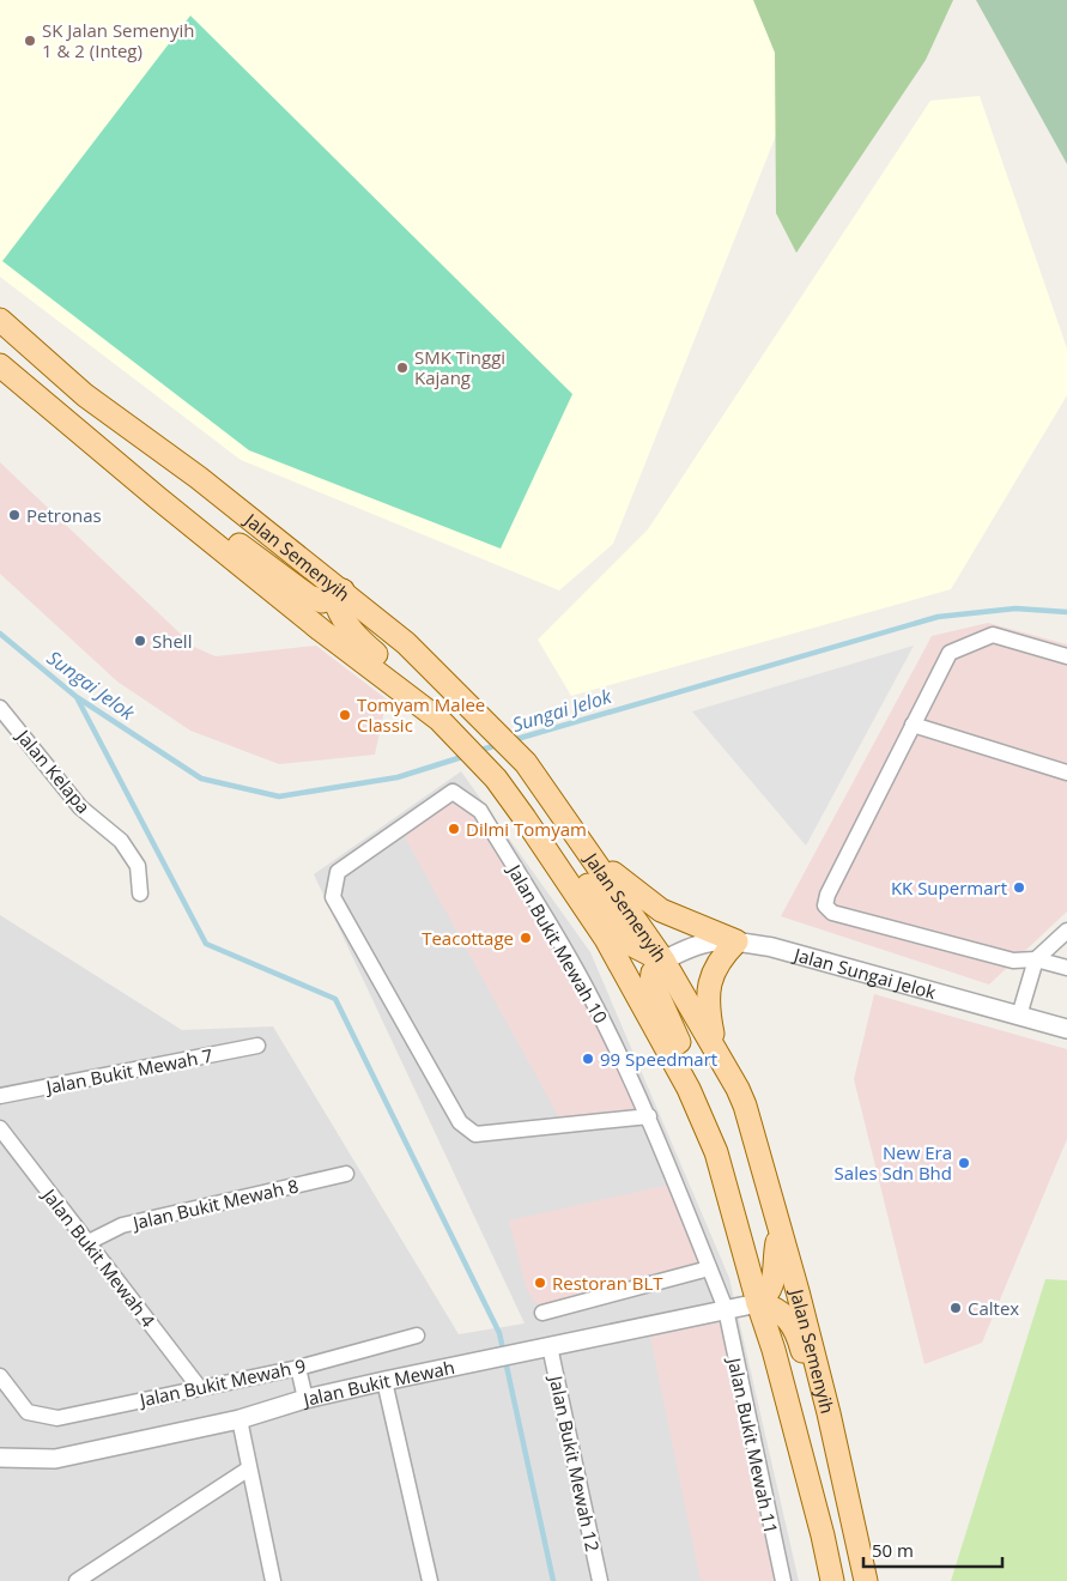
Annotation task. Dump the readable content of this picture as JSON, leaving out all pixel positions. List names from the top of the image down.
{
  "streets": {
    "main road": ["Jalan Semenyih"],
    "street": [
      "Jalan Kelapa",
      "Jalan Bukit Mewah 10",
      "Jalan Sungai Jelok",
      "Jalan Bukit Mewah 7",
      "Jalan Bukit Mewah 8",
      "Jalan Bukit Mewah 4",
      "Jalan Bukit Mewah 9",
      "Jalan Bukit Mewah",
      "Jalan Bukit Mewah 11",
      "Jalan Bukit Mewah 12"
    ]
  },
  "crossings": [
    ["Jalan Semenyih", "Jalan Sungai Jelok"],
    ["Jalan Semenyih", "Jalan Bukit Mewah"],
    ["Jalan Bukit Mewah 10", "Jalan Bukit Mewah"],
    ["Jalan Bukit Mewah 10", "Jalan Bukit Mewah 11"],
    ["Jalan Bukit Mewah 8", "Jalan Bukit Mewah 4"],
    ["Jalan Bukit Mewah 4", "Jalan Bukit Mewah 9"],
    ["Jalan Bukit Mewah", "Jalan Bukit Mewah 11"],
    ["Jalan Bukit Mewah", "Jalan Bukit Mewah 12"]
  ],
  "water": ["Sungai Jelok"],
  "places": [
    "SK Jalan Semenyih 1 & 2 (Integ)",
    "SMK Tinggi Kajang",
    "Petronas",
    "Shell",
    "Tomyam Malee Classic",
    "Dilmi Tomyam",
    "KK Supermart",
    "Teacottage",
    "99 Speedmart",
    "New Era Sales Sdn Bhd",
    "Restoran BLT",
    "Caltex"
  ],
  "scale_bar": "50 m"
}
